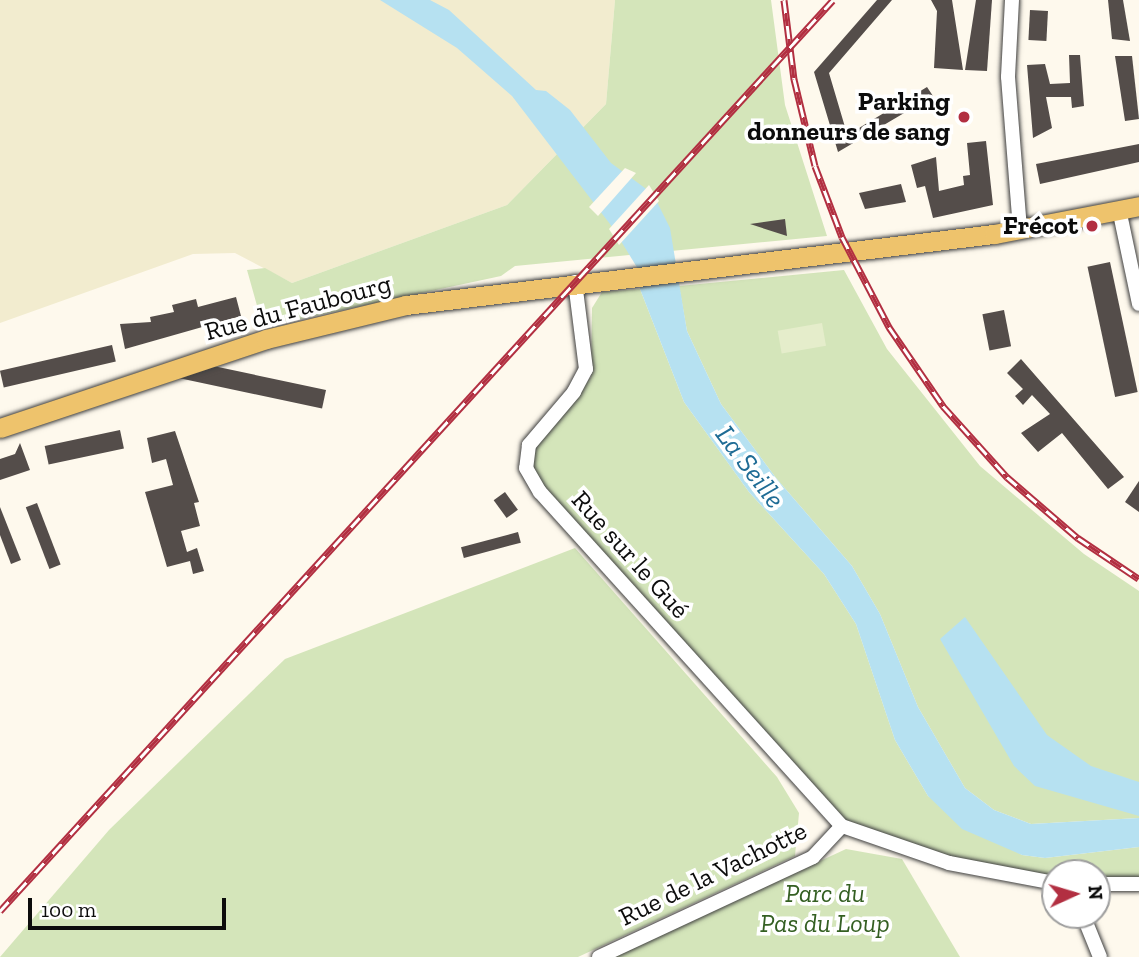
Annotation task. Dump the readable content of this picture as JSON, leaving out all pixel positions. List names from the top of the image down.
{
  "streets": {
    "main road": ["Rue du Faubourg"],
    "street": ["Rue sur le Gué", "Rue de la Vachotte"]
  },
  "crossings": [
    ["Rue du Faubourg", "Rue sur le Gué"],
    ["Rue sur le Gué", "Rue de la Vachotte"]
  ],
  "water": ["La Seille"],
  "parks": ["Parc du Pas du Loup"],
  "places": ["Parking donneurs de sang", "Frécot"],
  "scale_bar": "100 m",
  "north": "right"
}
